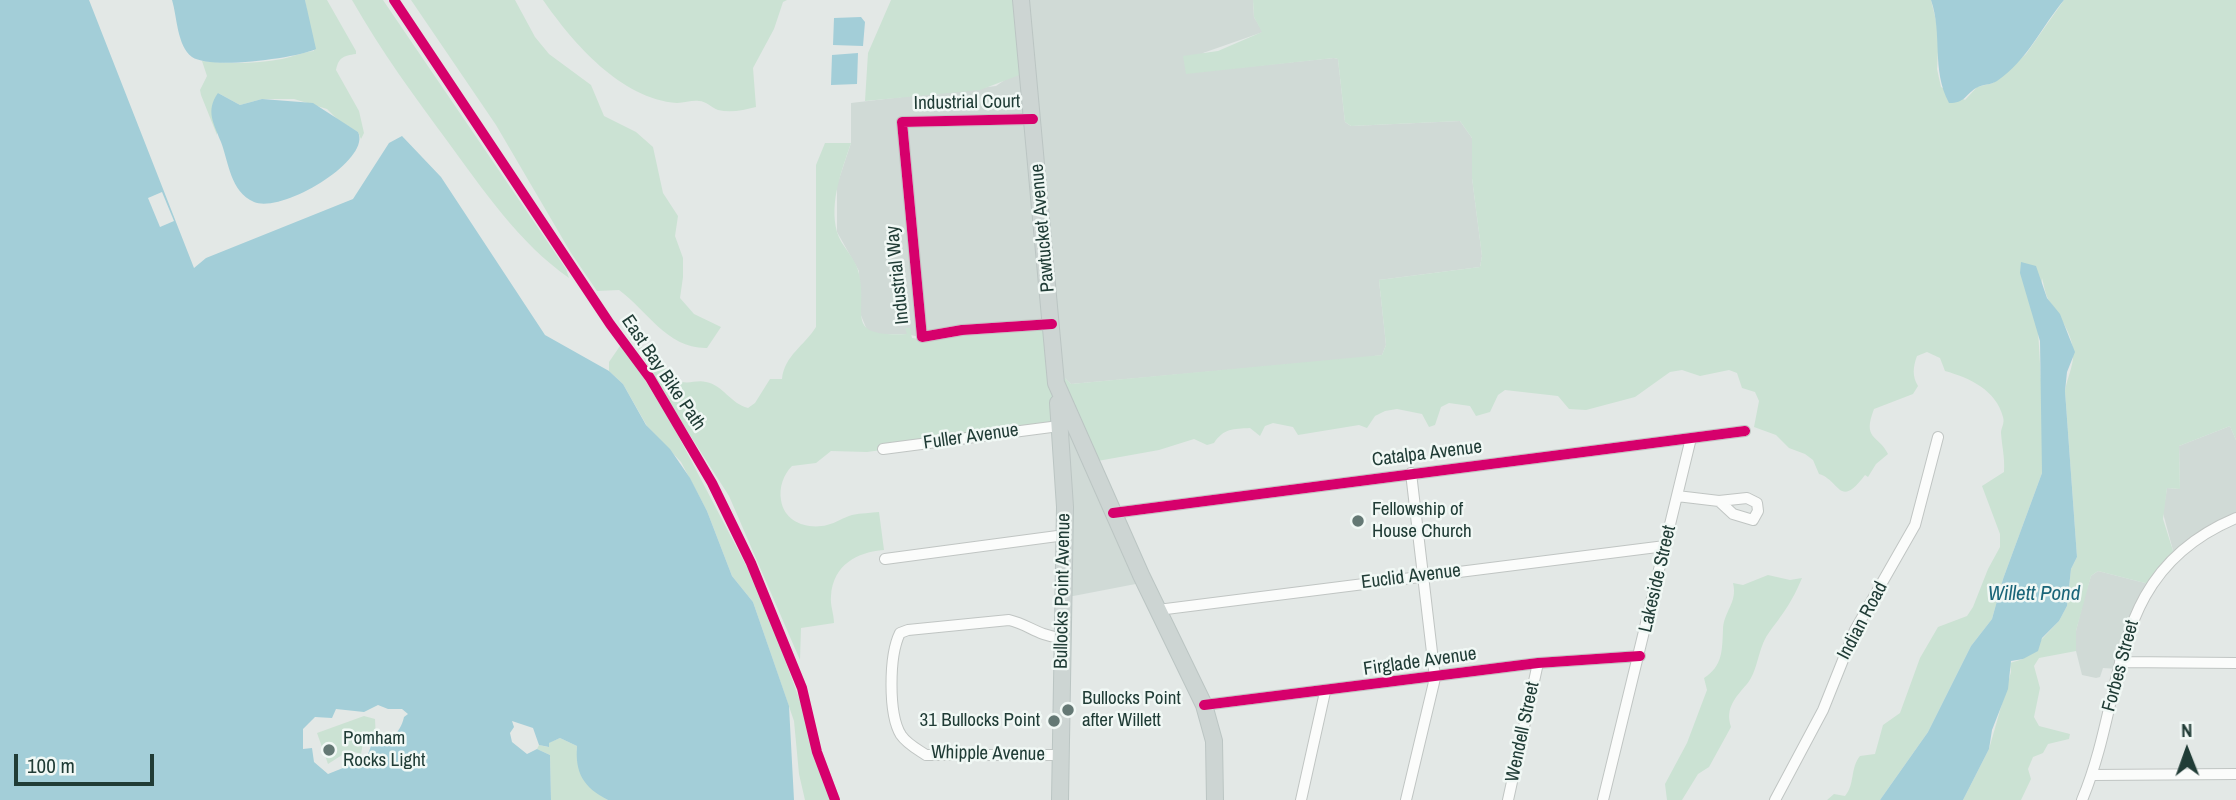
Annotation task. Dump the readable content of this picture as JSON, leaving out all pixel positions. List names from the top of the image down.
{
  "streets": {
    "main road": ["Pawtucket Avenue", "Bullocks Point Avenue"],
    "street": [
      "Industrial Court",
      "Industrial Way",
      "Fuller Avenue",
      "Catalpa Avenue",
      "Euclid Avenue",
      "Lakeside Street",
      "Indian Road",
      "Firglade Avenue",
      "Forbes Street",
      "Wendell Street",
      "Whipple Avenue"
    ],
    "cycle path": ["East Bay Bike Path"]
  },
  "crossings": [
    ["Industrial Court", "Pawtucket Avenue"],
    ["Industrial Court", "Industrial Way"],
    ["Pawtucket Avenue", "Industrial Way"],
    ["Pawtucket Avenue", "Bullocks Point Avenue"],
    ["Fuller Avenue", "Bullocks Point Avenue"],
    ["Catalpa Avenue", "Lakeside Street"],
    ["Euclid Avenue", "Lakeside Street"],
    ["Lakeside Street", "Firglade Avenue"],
    ["Bullocks Point Avenue", "Whipple Avenue"],
    ["Firglade Avenue", "Wendell Street"]
  ],
  "water": ["Willett Pond"],
  "places": [
    "Fellowship of House Church",
    "Bullocks Point after Willett",
    "31 Bullocks Point",
    "Pomham Rocks Light"
  ],
  "scale_bar": "100 m",
  "north": "top"
}
